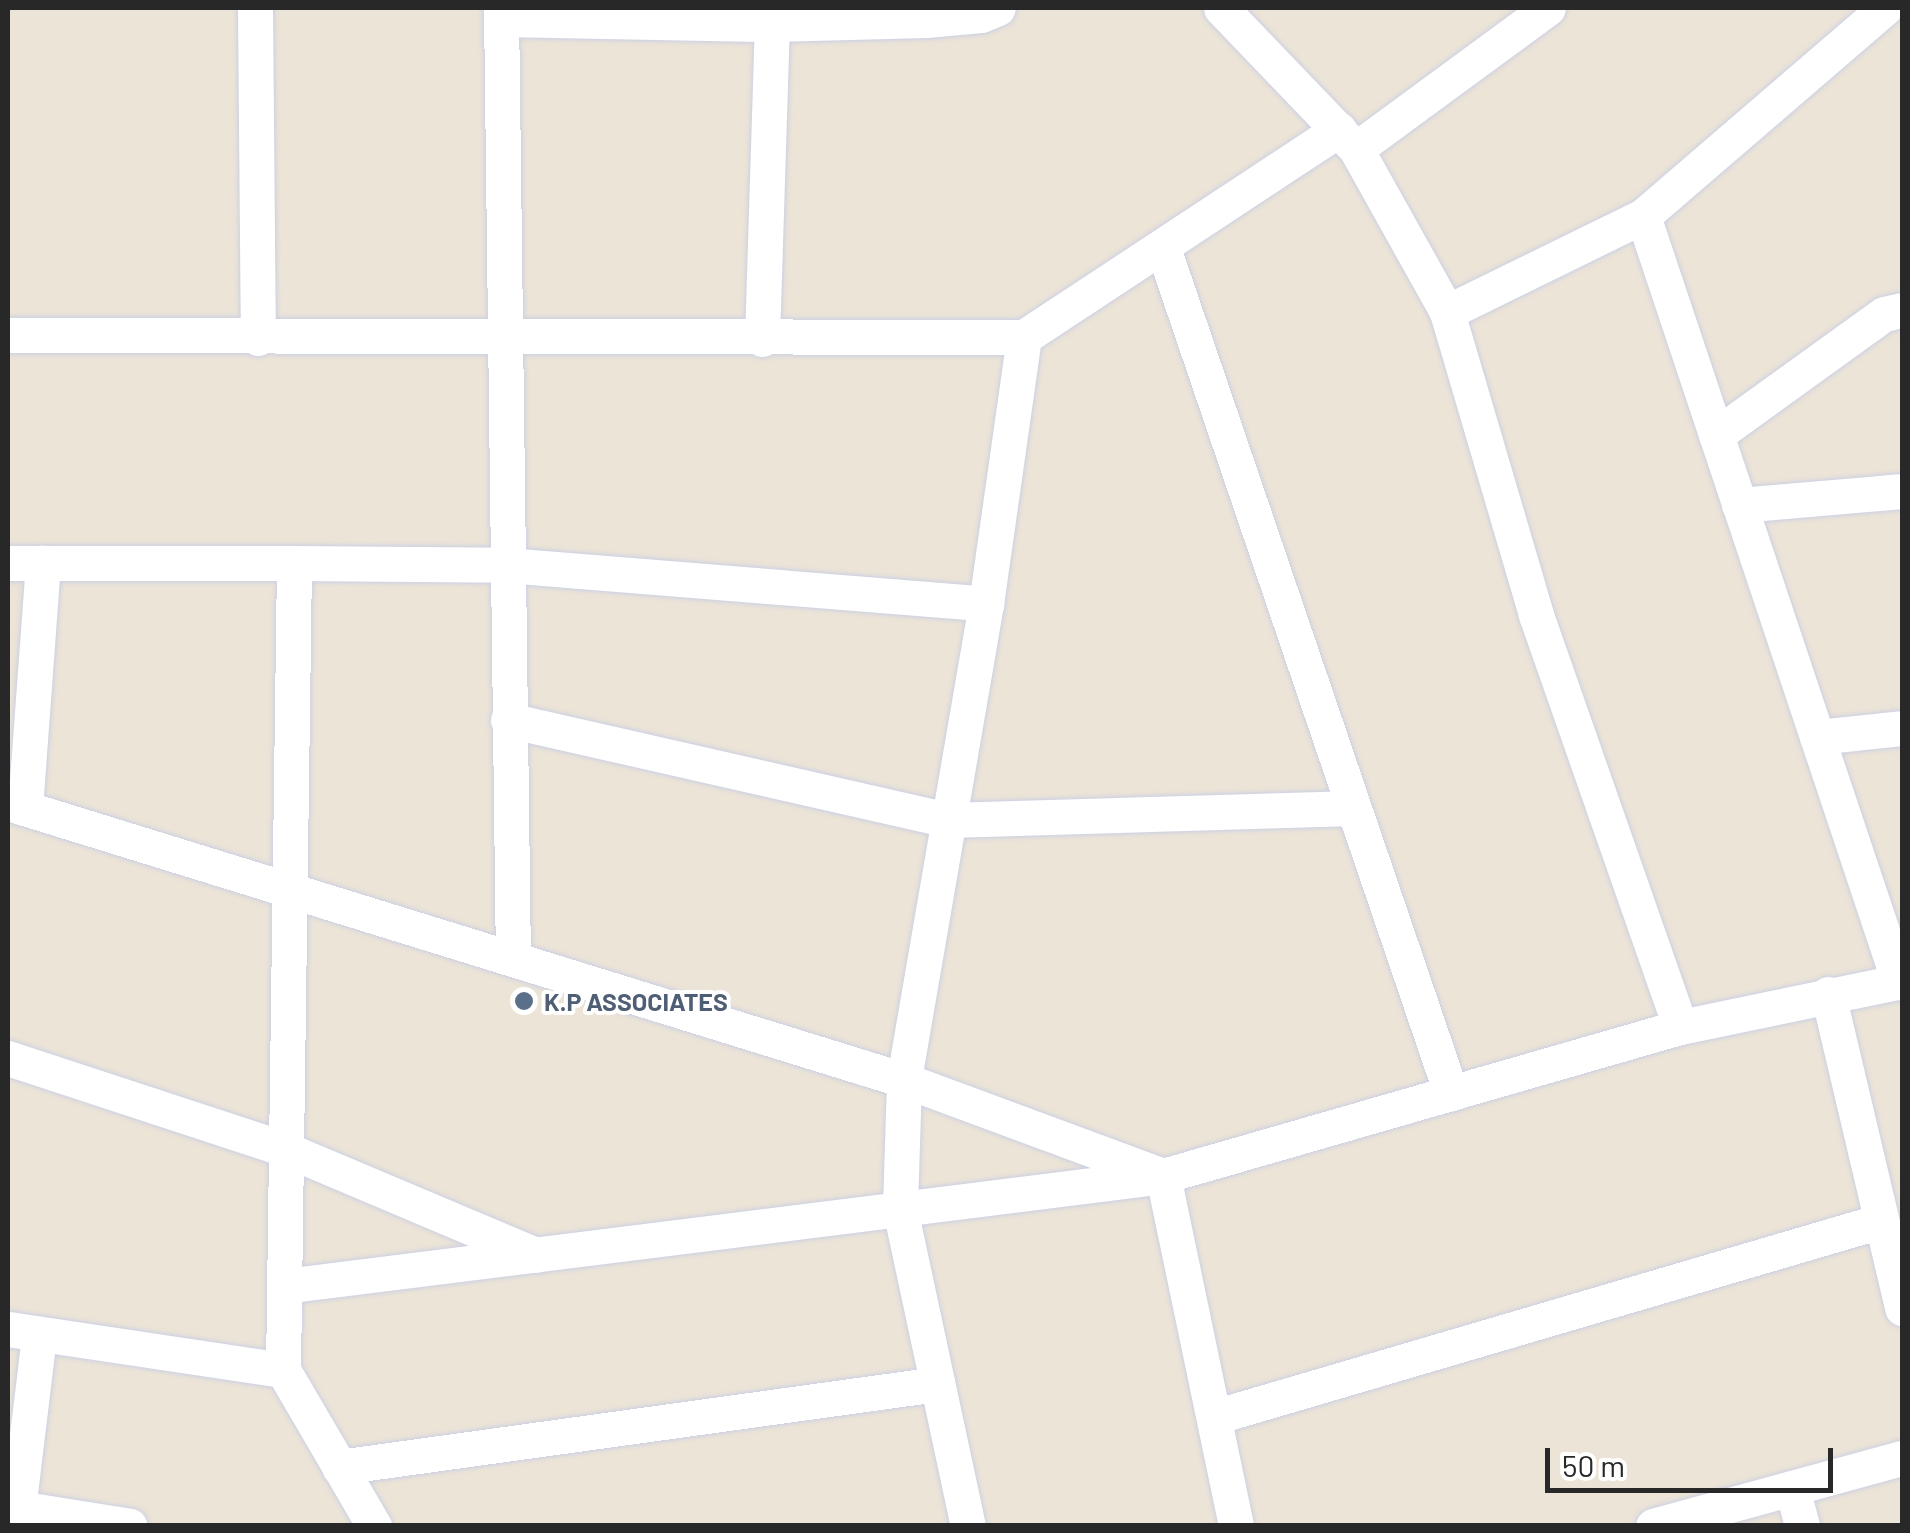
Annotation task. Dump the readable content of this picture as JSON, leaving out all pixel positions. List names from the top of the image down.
{
  "places": ["K.P ASSOCIATES"],
  "scale_bar": "50 m"
}
